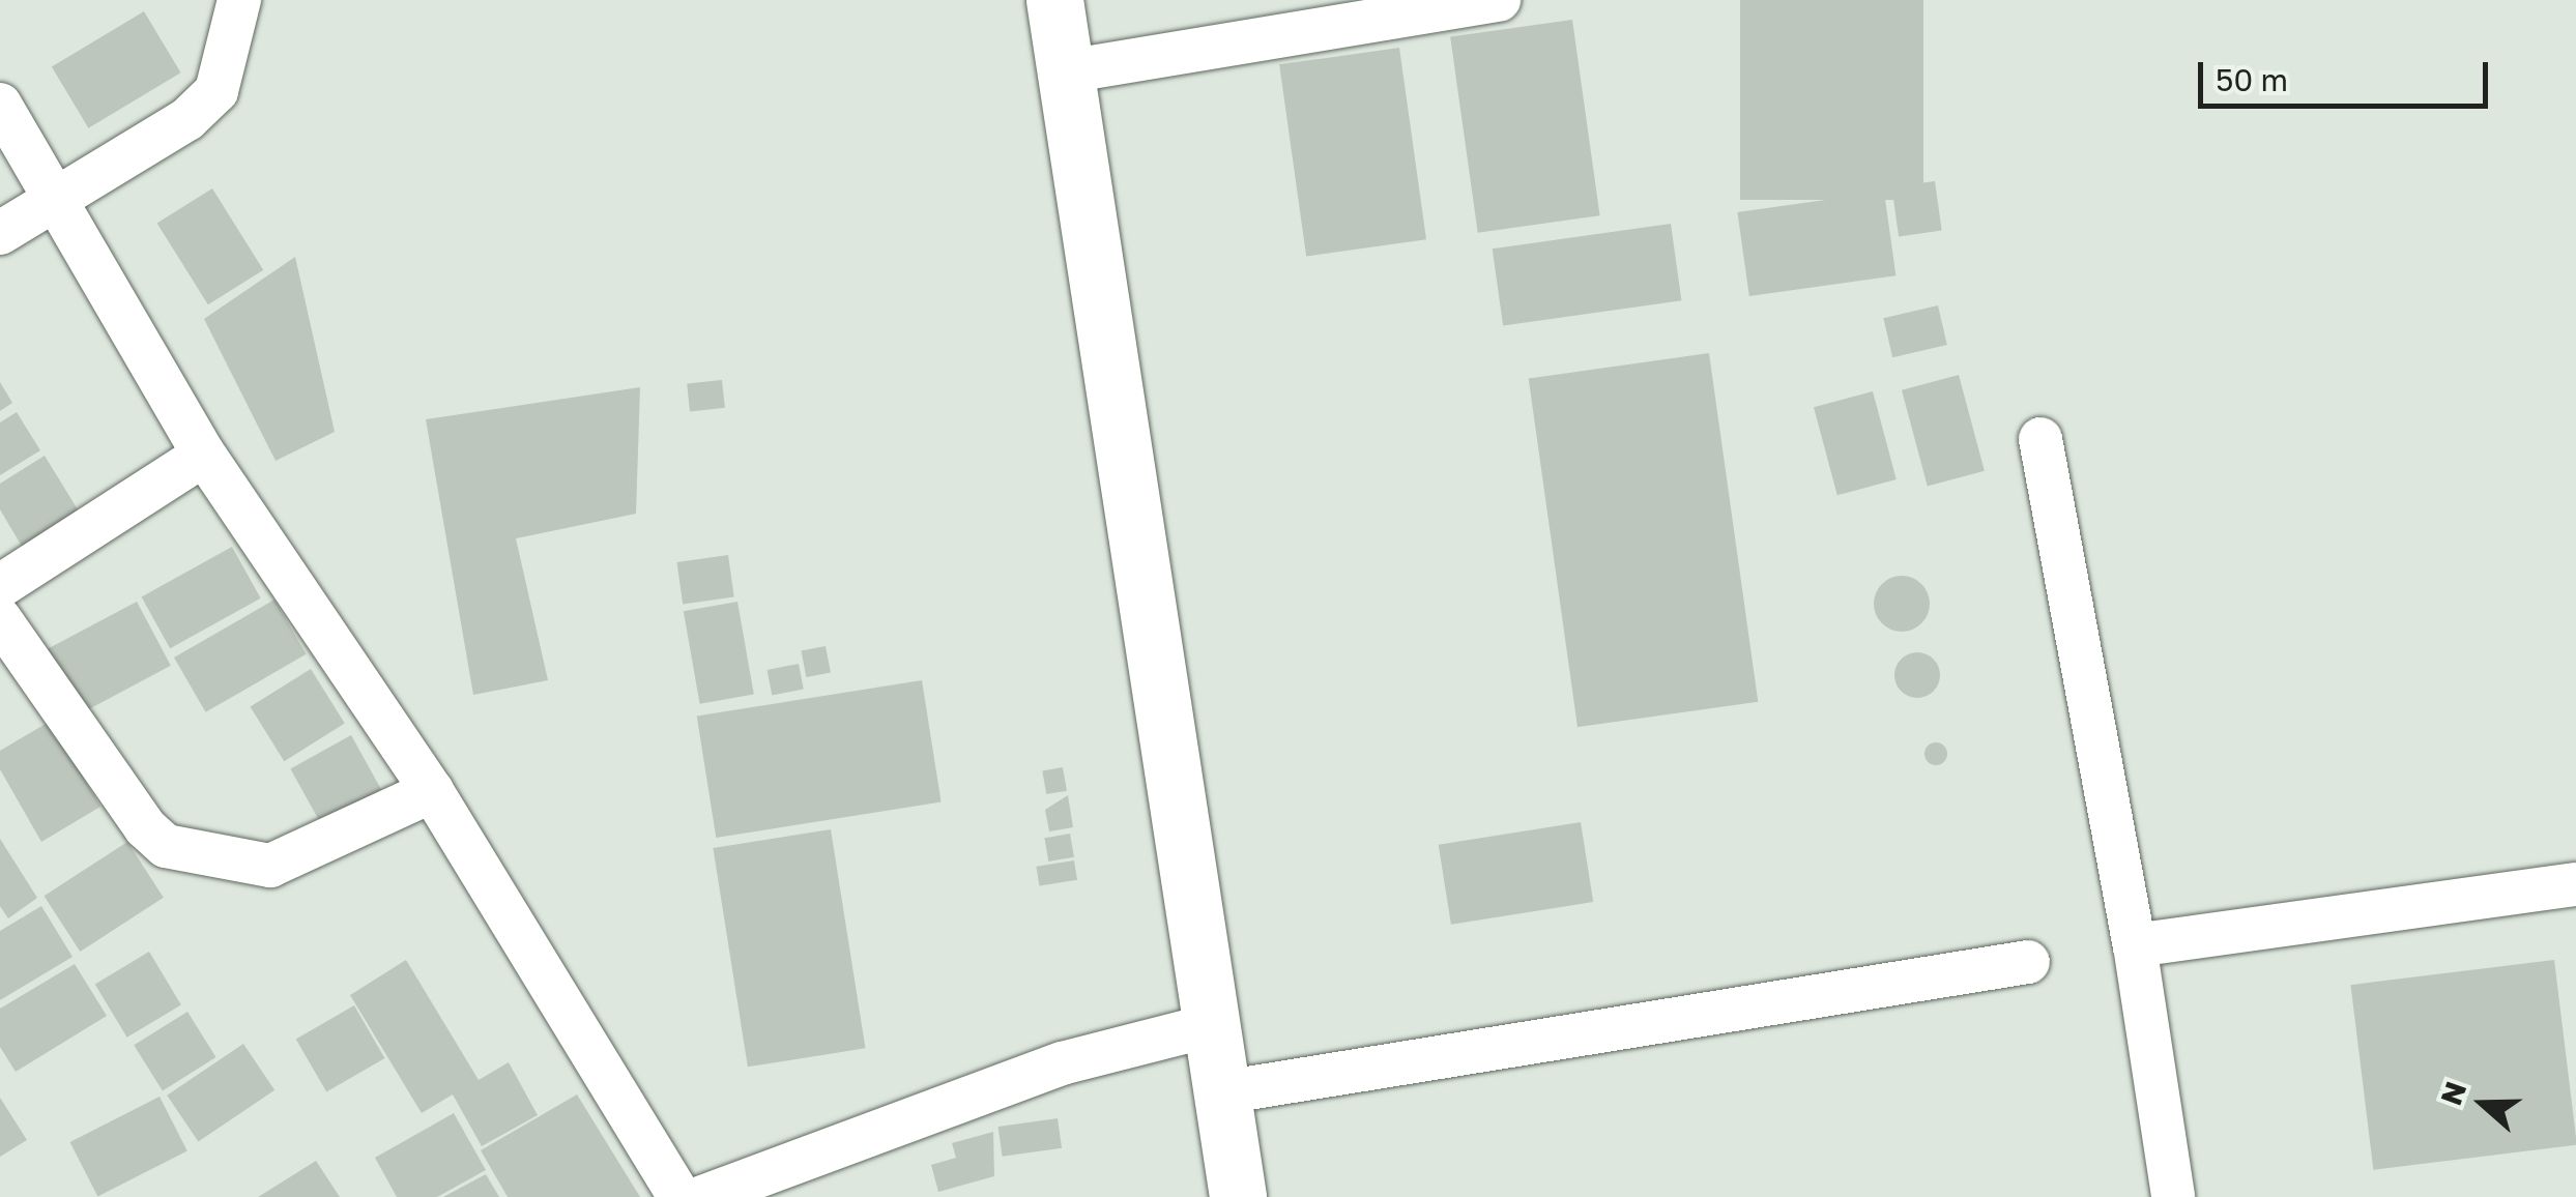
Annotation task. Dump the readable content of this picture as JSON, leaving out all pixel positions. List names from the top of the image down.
{
  "scale_bar": "50 m",
  "north": "left"
}
